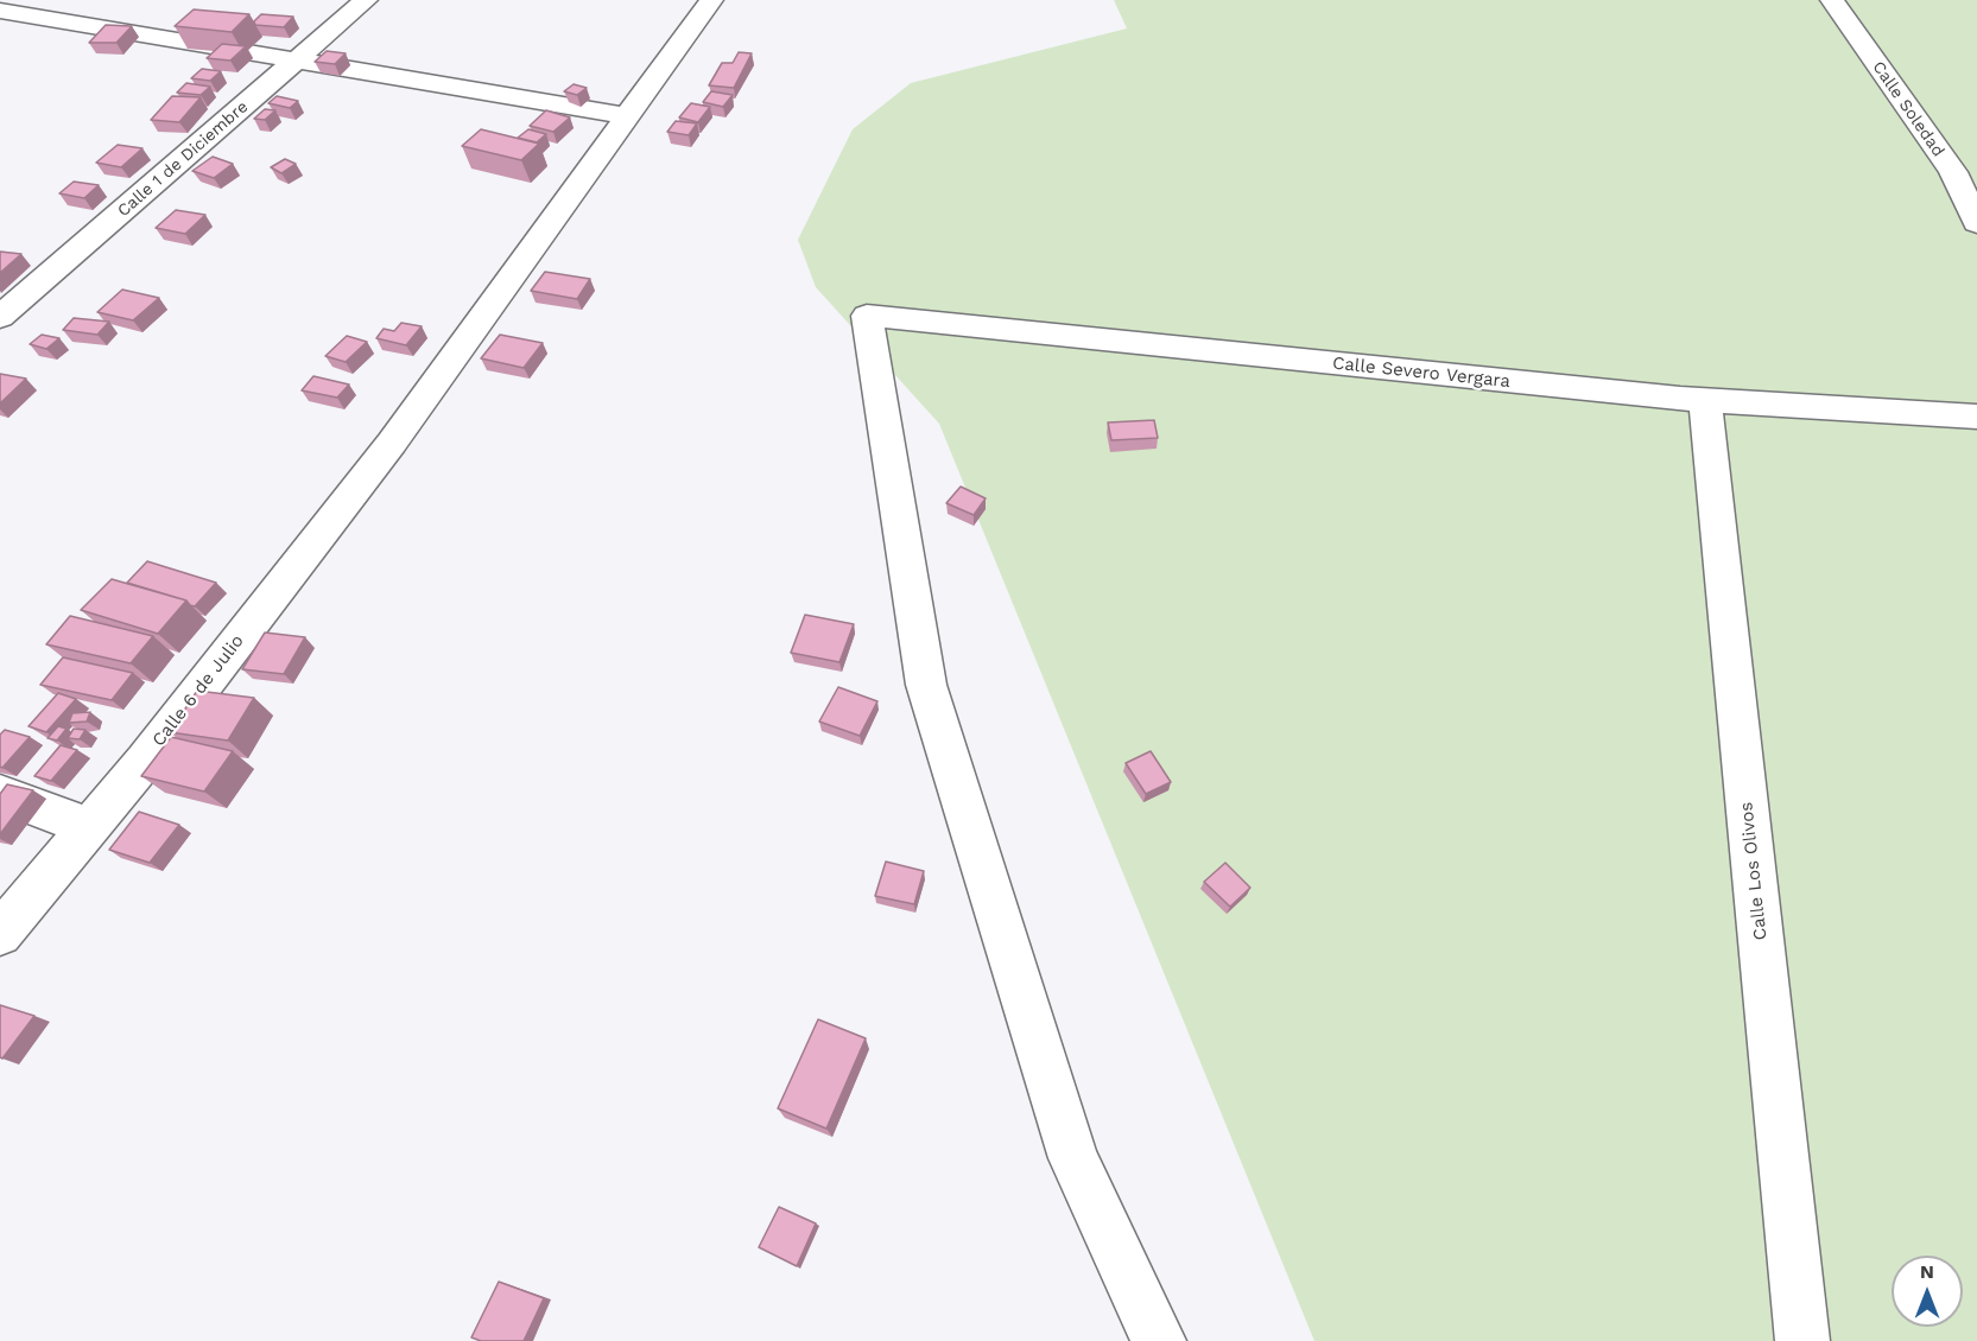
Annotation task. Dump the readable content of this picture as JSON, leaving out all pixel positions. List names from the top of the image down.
{
  "streets": {
    "street": [
      "Calle Soledad",
      "Calle 1 de Diciembre",
      "Calle Severo Vergara",
      "Calle 6 de Julio",
      "Calle Los Olivos"
    ]
  },
  "crossings": [
    ["Calle Severo Vergara", "Calle Los Olivos"]
  ],
  "north": "top"
}
